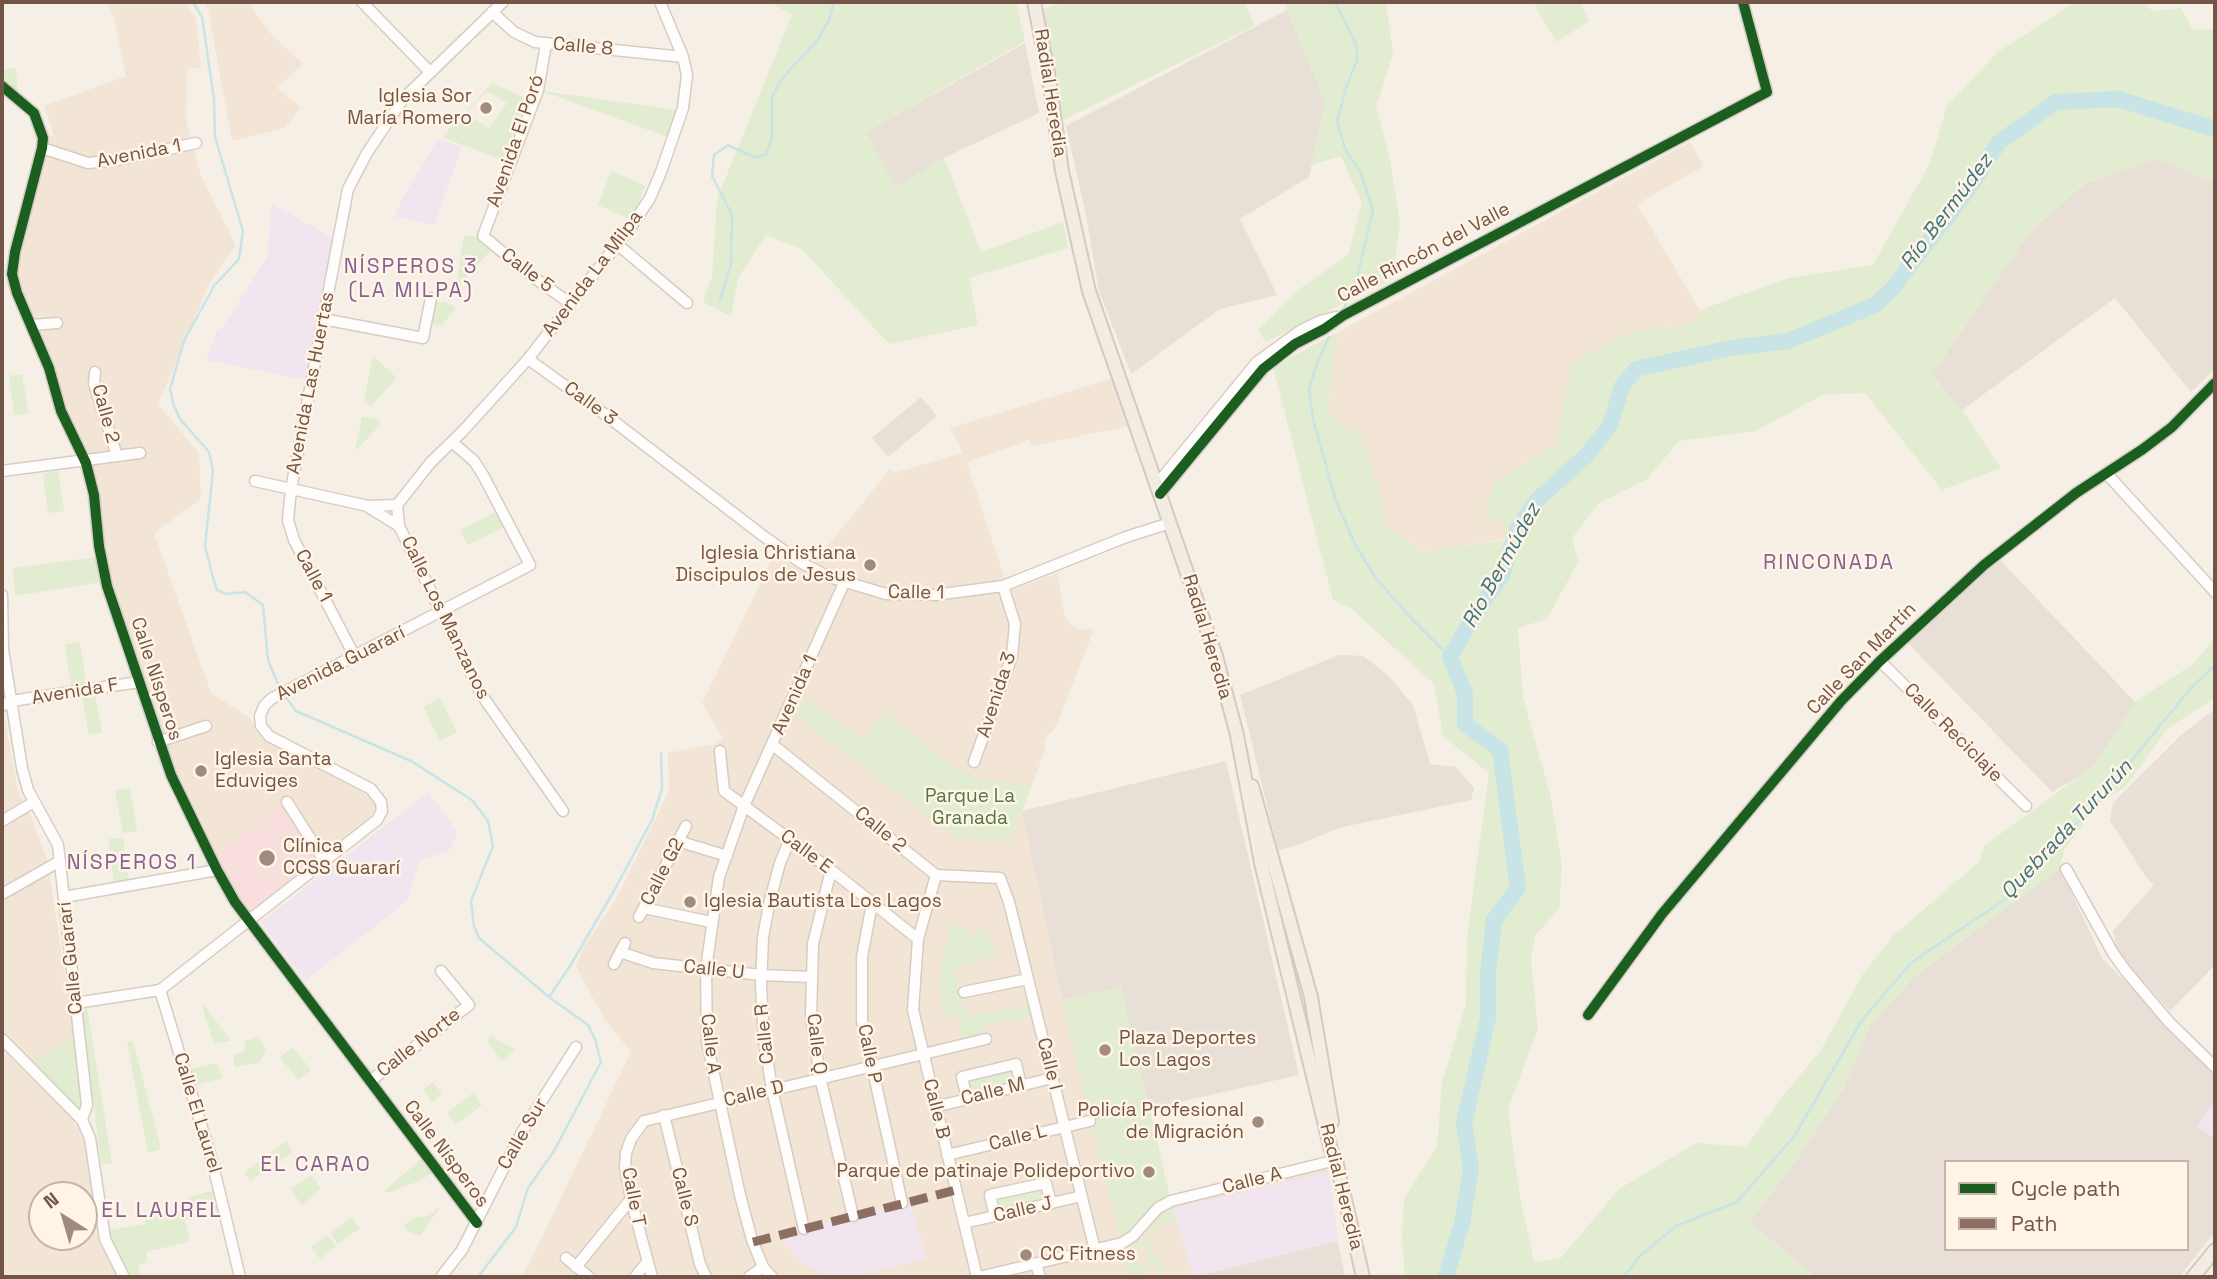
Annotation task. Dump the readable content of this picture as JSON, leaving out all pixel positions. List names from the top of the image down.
{
  "streets": {
    "main road": ["Radial Heredia"],
    "street": [
      "Calle 8",
      "Avenida El Poró",
      "Avenida 1",
      "Calle Rincón del Valle",
      "Calle 5",
      "Avenida La Milpa",
      "Avenida Las Huertas",
      "Calle 3",
      "Calle 2",
      "Calle 1",
      "Calle Los Manzanos",
      "Calle San Martín",
      "Avenida Guararí",
      "Calle Nísperos",
      "Avenida F",
      "Avenida 3",
      "Calle Reciclaje",
      "Calle E",
      "Calle G2",
      "Calle Guararí",
      "Calle U",
      "Calle R",
      "Calle Norte",
      "Calle A",
      "Calle Q",
      "Calle P",
      "Calle I",
      "Calle M",
      "Calle D",
      "Calle B",
      "Calle El Laurel",
      "Calle Sur",
      "Calle L",
      "Calle T",
      "Calle S",
      "Calle J"
    ]
  },
  "crossings": [
    ["Calle 8", "Avenida El Poró"],
    ["Calle 8", "Avenida La Milpa"],
    ["Calle 8", "Avenida Las Huertas"],
    ["Radial Heredia", "Calle Rincón del Valle"],
    ["Radial Heredia", "Calle 1"],
    ["Radial Heredia", "Calle A"],
    ["Avenida El Poró", "Calle 5"],
    ["Avenida 1", "Calle 2"],
    ["Avenida 1", "Calle 1"],
    ["Avenida 1", "Calle Nísperos"],
    ["Avenida 1", "Calle E"],
    ["Avenida 1", "Calle A"],
    ["Calle 5", "Avenida La Milpa"],
    ["Avenida La Milpa", "Calle 3"],
    ["Avenida La Milpa", "Calle Los Manzanos"],
    ["Avenida La Milpa", "Avenida Guararí"],
    ["Avenida Las Huertas", "Calle 1"],
    ["Calle 3", "Calle 1"],
    ["Calle 2", "Calle I"],
    ["Calle 2", "Calle B"],
    ["Calle 1", "Avenida Guararí"],
    ["Calle 1", "Avenida 3"],
    ["Calle Los Manzanos", "Avenida Guararí"],
    ["Calle San Martín", "Calle Reciclaje"],
    ["Avenida Guararí", "Calle Nísperos"],
    ["Avenida Guararí", "Calle Guararí"],
    ["Avenida Guararí", "Calle El Laurel"],
    ["Calle Nísperos", "Avenida F"],
    ["Calle Nísperos", "Calle Norte"],
    ["Calle Nísperos", "Calle Sur"],
    ["Avenida F", "Calle Guararí"],
    ["Calle E", "Calle R"],
    ["Calle E", "Calle A"],
    ["Calle E", "Calle Q"],
    ["Calle E", "Calle P"],
    ["Calle E", "Calle B"],
    ["Calle G2", "Calle A"],
    ["Calle U", "Calle R"],
    ["Calle U", "Calle A"],
    ["Calle U", "Calle Q"],
    ["Calle R", "Calle D"],
    ["Calle A", "Calle I"],
    ["Calle A", "Calle D"],
    ["Calle A", "Calle B"],
    ["Calle Q", "Calle D"],
    ["Calle P", "Calle D"],
    ["Calle I", "Calle M"],
    ["Calle I", "Calle B"],
    ["Calle I", "Calle L"],
    ["Calle I", "Calle J"],
    ["Calle M", "Calle B"],
    ["Calle D", "Calle B"],
    ["Calle D", "Calle T"],
    ["Calle D", "Calle S"],
    ["Calle B", "Calle L"],
    ["Calle B", "Calle J"]
  ],
  "districts": [
    "NÍSPEROS 3 (LA MILPA)",
    "RINCONADA",
    "NÍSPEROS 1",
    "EL CARAO",
    "EL LAUREL"
  ],
  "water": ["Río Bermúdez", "Quebrada Tururún"],
  "parks": ["Parque La Granada"],
  "places": [
    "Iglesia Sor María Romero",
    "Iglesia Christiana Discipulos de Jesus",
    "Iglesia Santa Eduviges",
    "Clínica CCSS Guararí",
    "Iglesia Bautista Los Lagos",
    "Plaza Deportes Los Lagos",
    "Policía Profesional de Migración",
    "Parque de patinaje Polideportivo",
    "CC Fitness"
  ],
  "legend": ["Cycle path", "Path"],
  "north": "top left"
}
